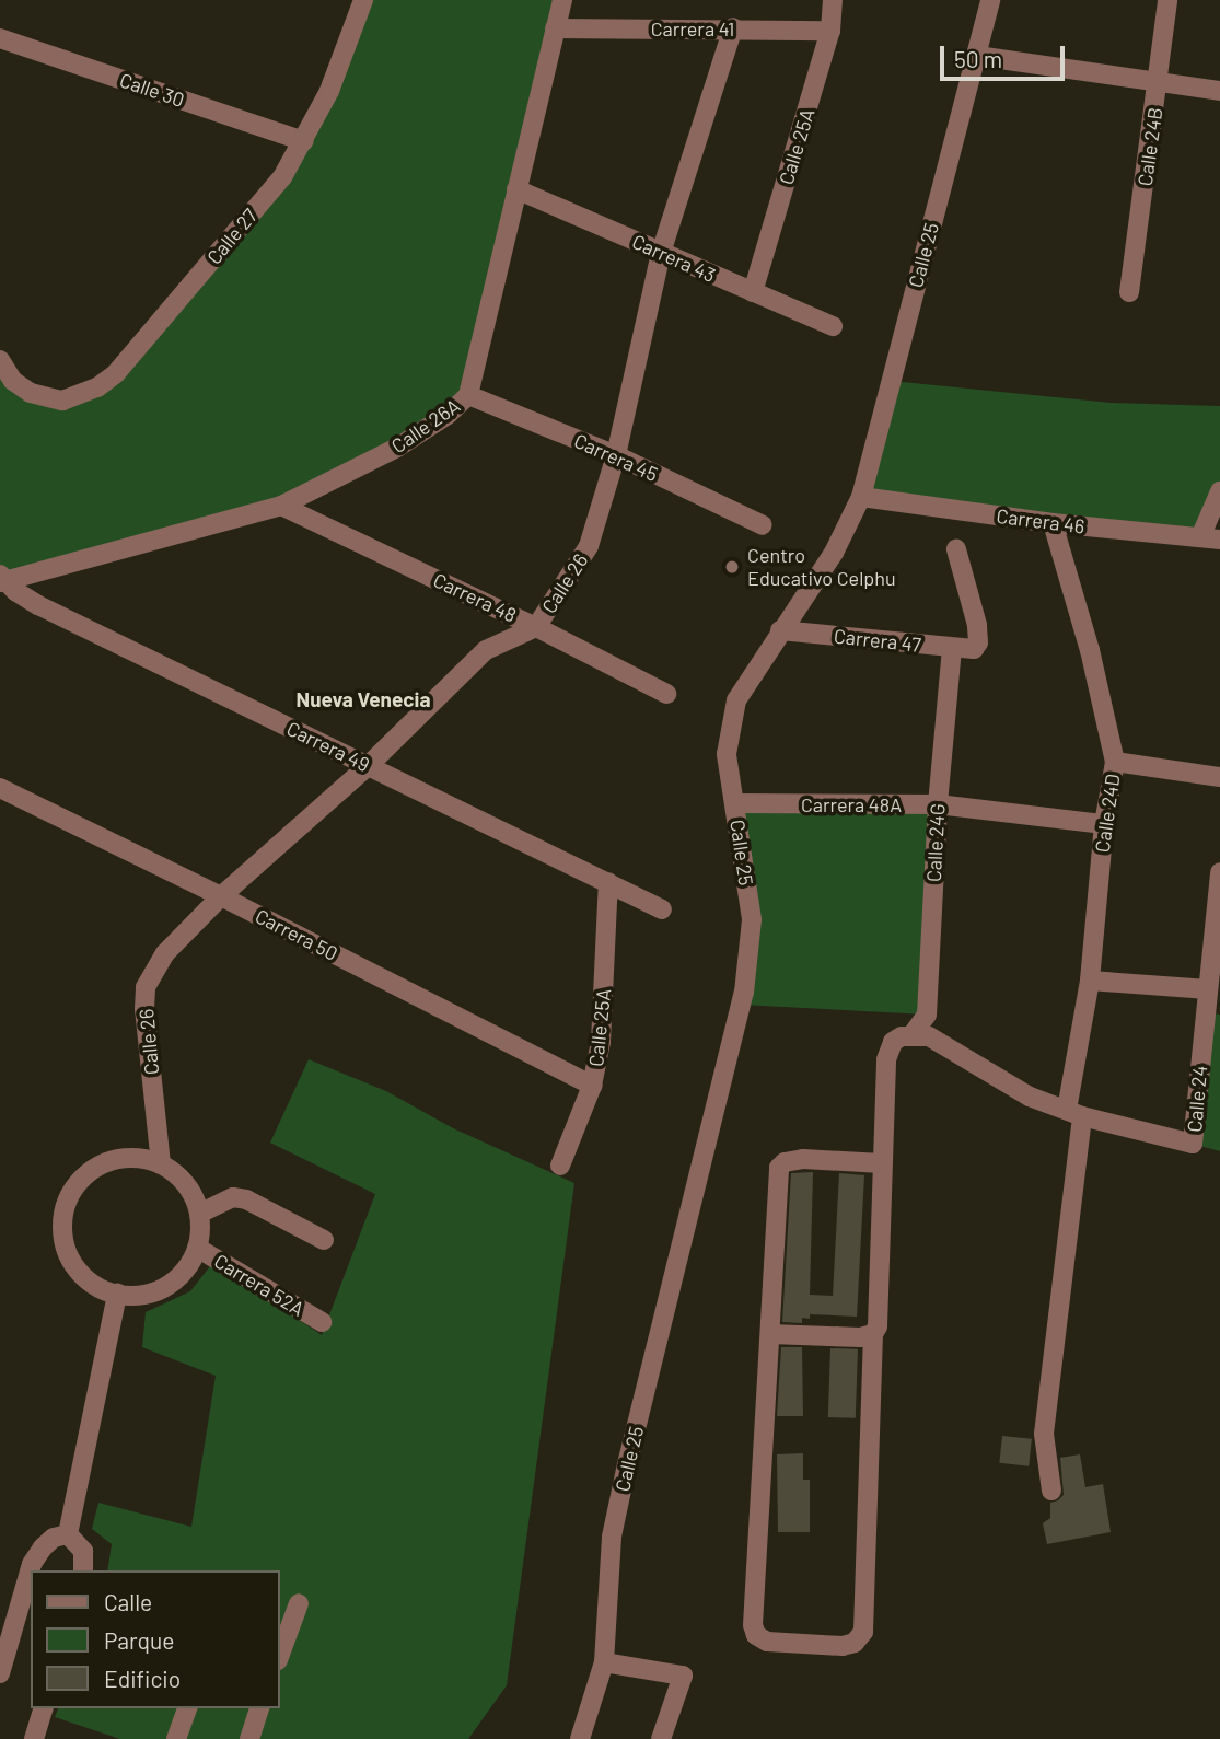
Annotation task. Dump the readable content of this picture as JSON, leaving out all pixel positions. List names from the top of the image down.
{
  "streets": {
    "street": [
      "Carrera 41",
      "Calle 30",
      "Calle 25A",
      "Calle 24B",
      "Calle 27",
      "Calle 25",
      "Carrera 43",
      "Calle 26A",
      "Carrera 45",
      "Carrera 46",
      "Calle 26",
      "Carrera 48",
      "Carrera 47",
      "Carrera 49",
      "Carrera 48A",
      "Calle 24D",
      "Calle 24G",
      "Carrera 50",
      "Calle 24",
      "Carrera 52A"
    ]
  },
  "crossings": [
    ["Carrera 41", "Calle 25A"],
    ["Carrera 41", "Calle 26A"],
    ["Carrera 41", "Calle 26"],
    ["Calle 30", "Calle 27"],
    ["Calle 25A", "Carrera 43"],
    ["Calle 25A", "Carrera 49"],
    ["Calle 25A", "Carrera 50"],
    ["Calle 25", "Carrera 46"],
    ["Calle 25", "Carrera 47"],
    ["Calle 25", "Carrera 48A"],
    ["Carrera 43", "Calle 26A"],
    ["Carrera 43", "Calle 26"],
    ["Calle 26A", "Carrera 45"],
    ["Calle 26A", "Carrera 48"],
    ["Calle 26A", "Carrera 49"],
    ["Carrera 45", "Calle 26"],
    ["Carrera 46", "Calle 24D"],
    ["Calle 26", "Carrera 48"],
    ["Calle 26", "Carrera 49"],
    ["Calle 26", "Carrera 50"],
    ["Calle 26", "Carrera 52A"],
    ["Carrera 47", "Calle 24G"],
    ["Carrera 48A", "Calle 24D"],
    ["Carrera 48A", "Calle 24G"],
    ["Calle 24D", "Calle 24"]
  ],
  "districts": ["Nueva Venecia"],
  "places": ["Centro Educativo Celphu"],
  "legend": ["Calle", "Parque", "Edificio"],
  "scale_bar": "50 m"
}
